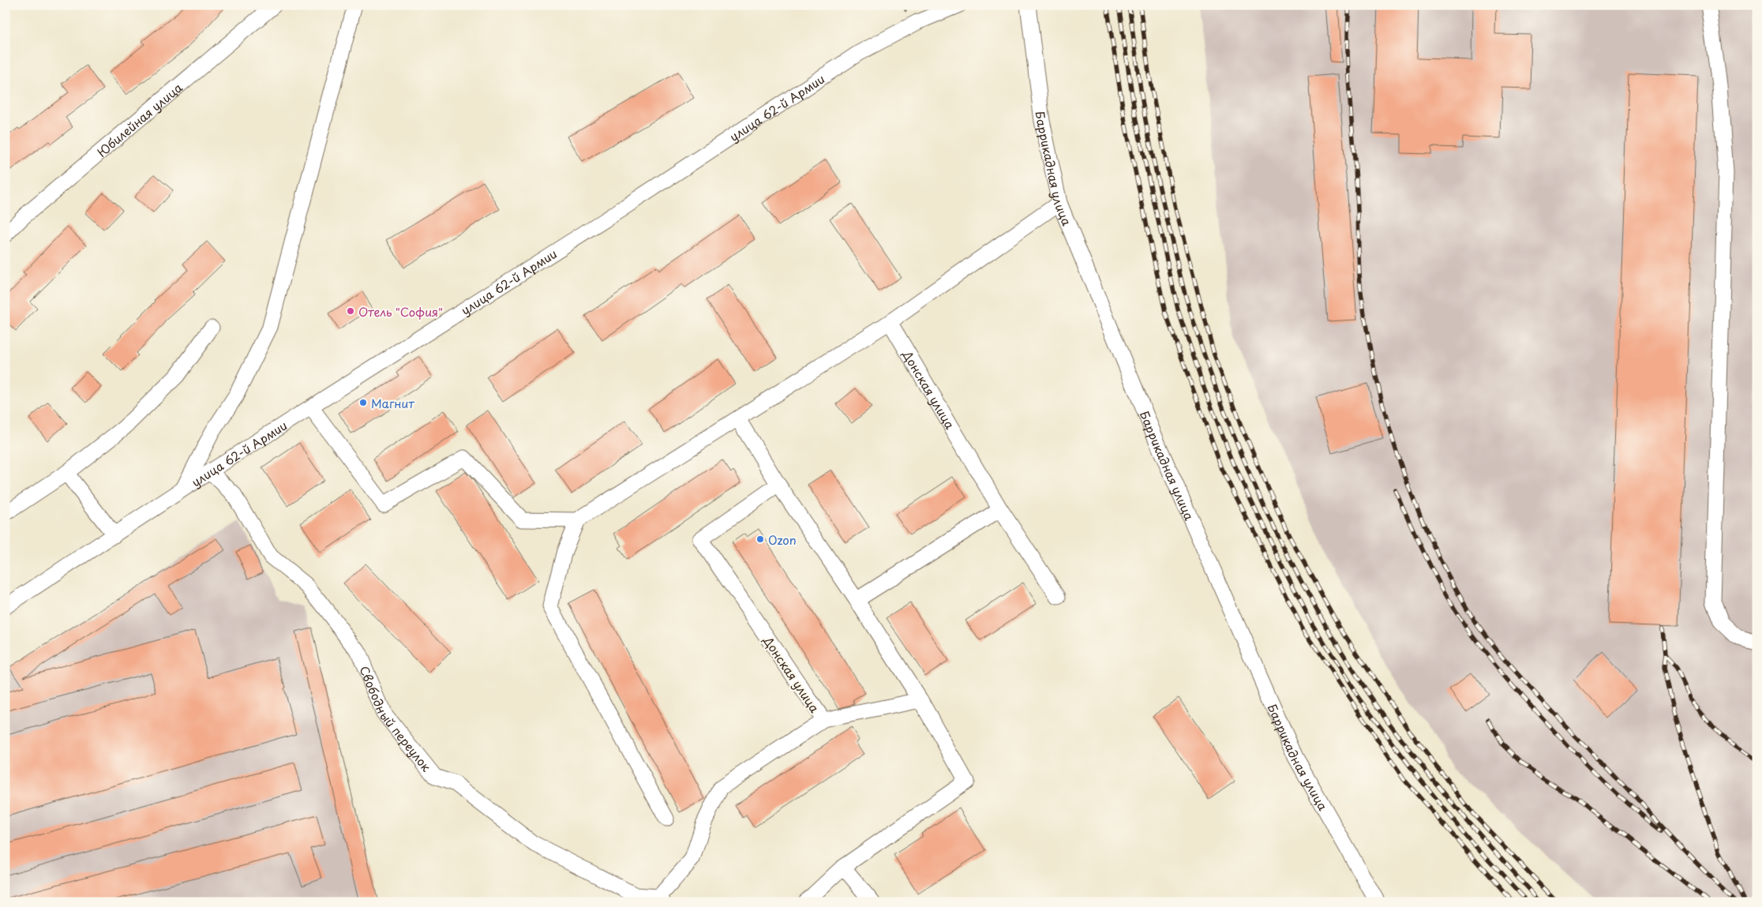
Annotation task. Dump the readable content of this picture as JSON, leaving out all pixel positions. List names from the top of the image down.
{
  "streets": {
    "street": [
      "улица 62-й Армии",
      "Юбилейная улица",
      "Баррикадная улица",
      "Донская улица",
      "Свободный переулок"
    ]
  },
  "crossings": [
    ["улица 62-й Армии", "Свободный переулок"],
    ["Донская улица", "Свободный переулок"]
  ],
  "places": ["Отель \"София\"", "Магнит", "Ozon"]
}
